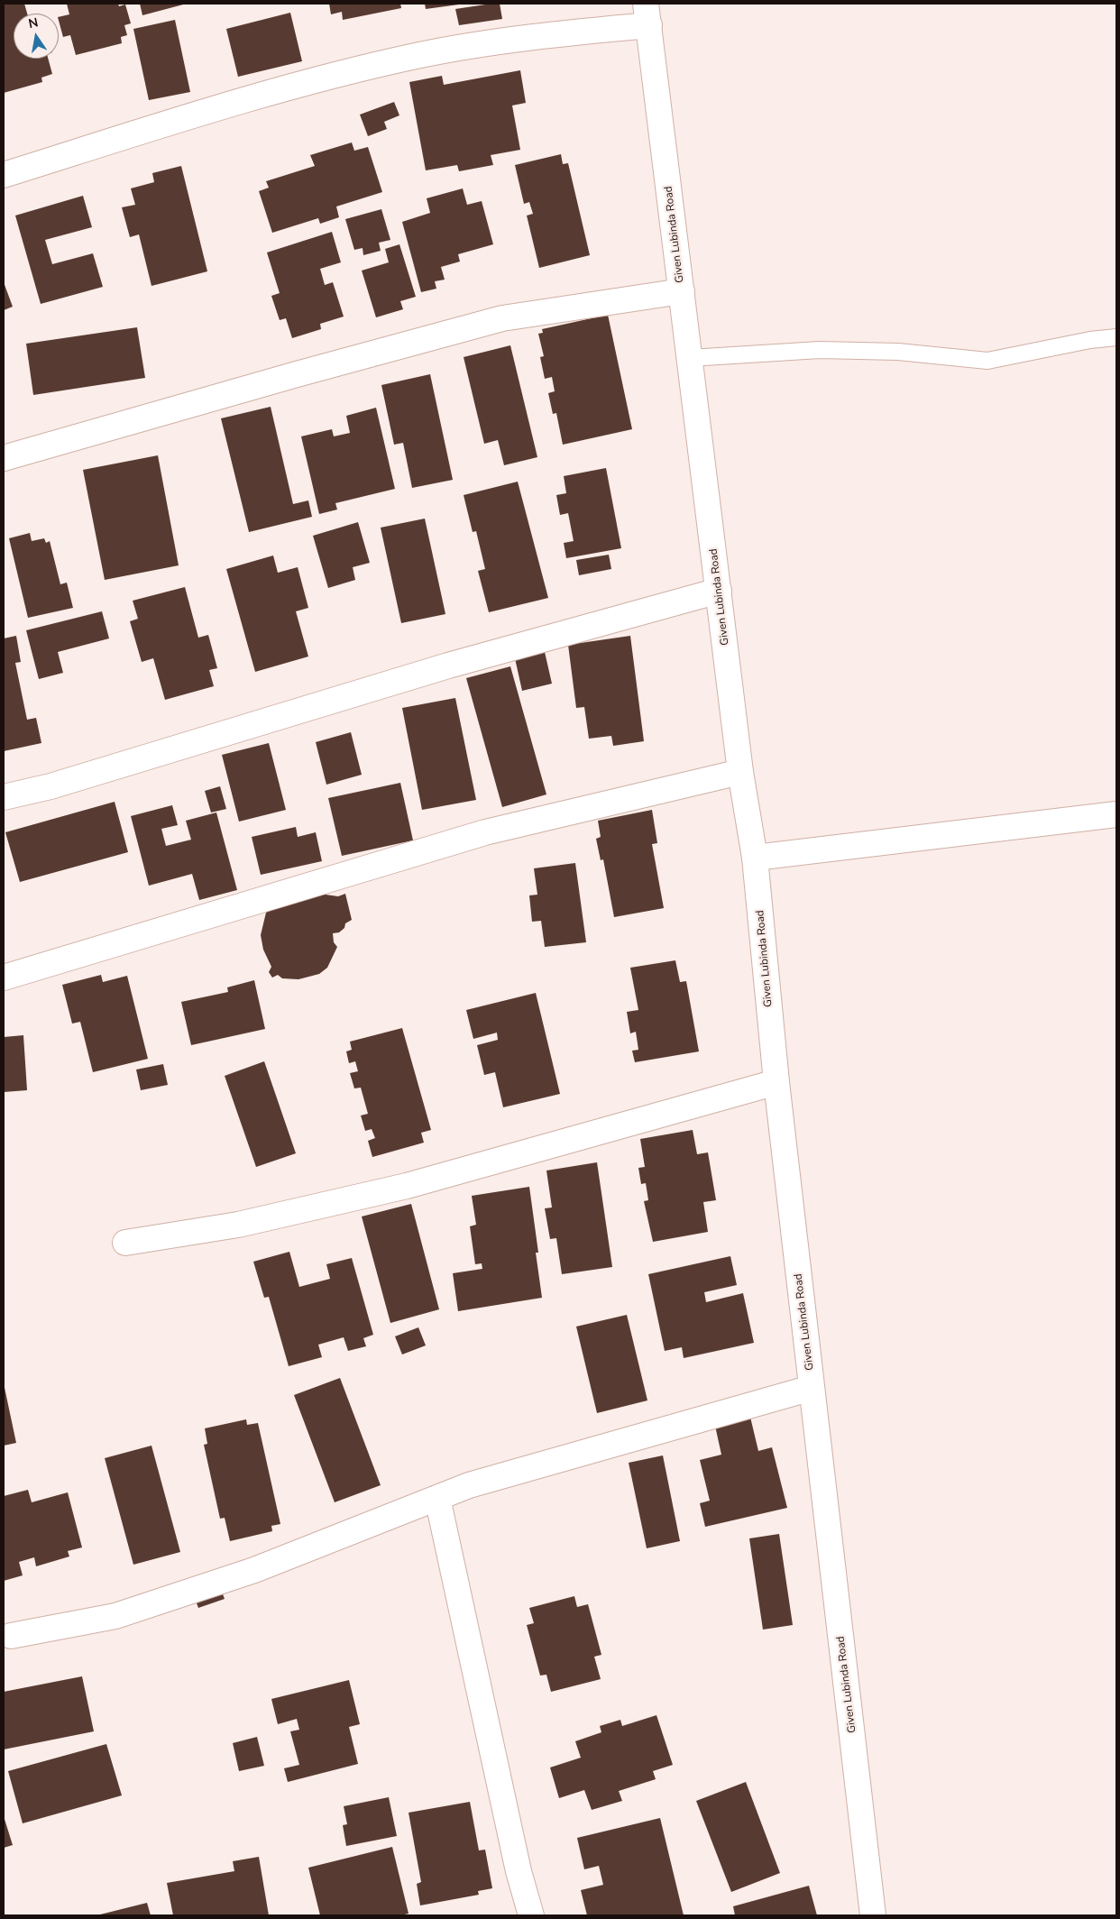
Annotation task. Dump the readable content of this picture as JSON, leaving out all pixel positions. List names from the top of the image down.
{
  "streets": {
    "street": ["Given Lubinda Road"]
  },
  "north": "top"
}
